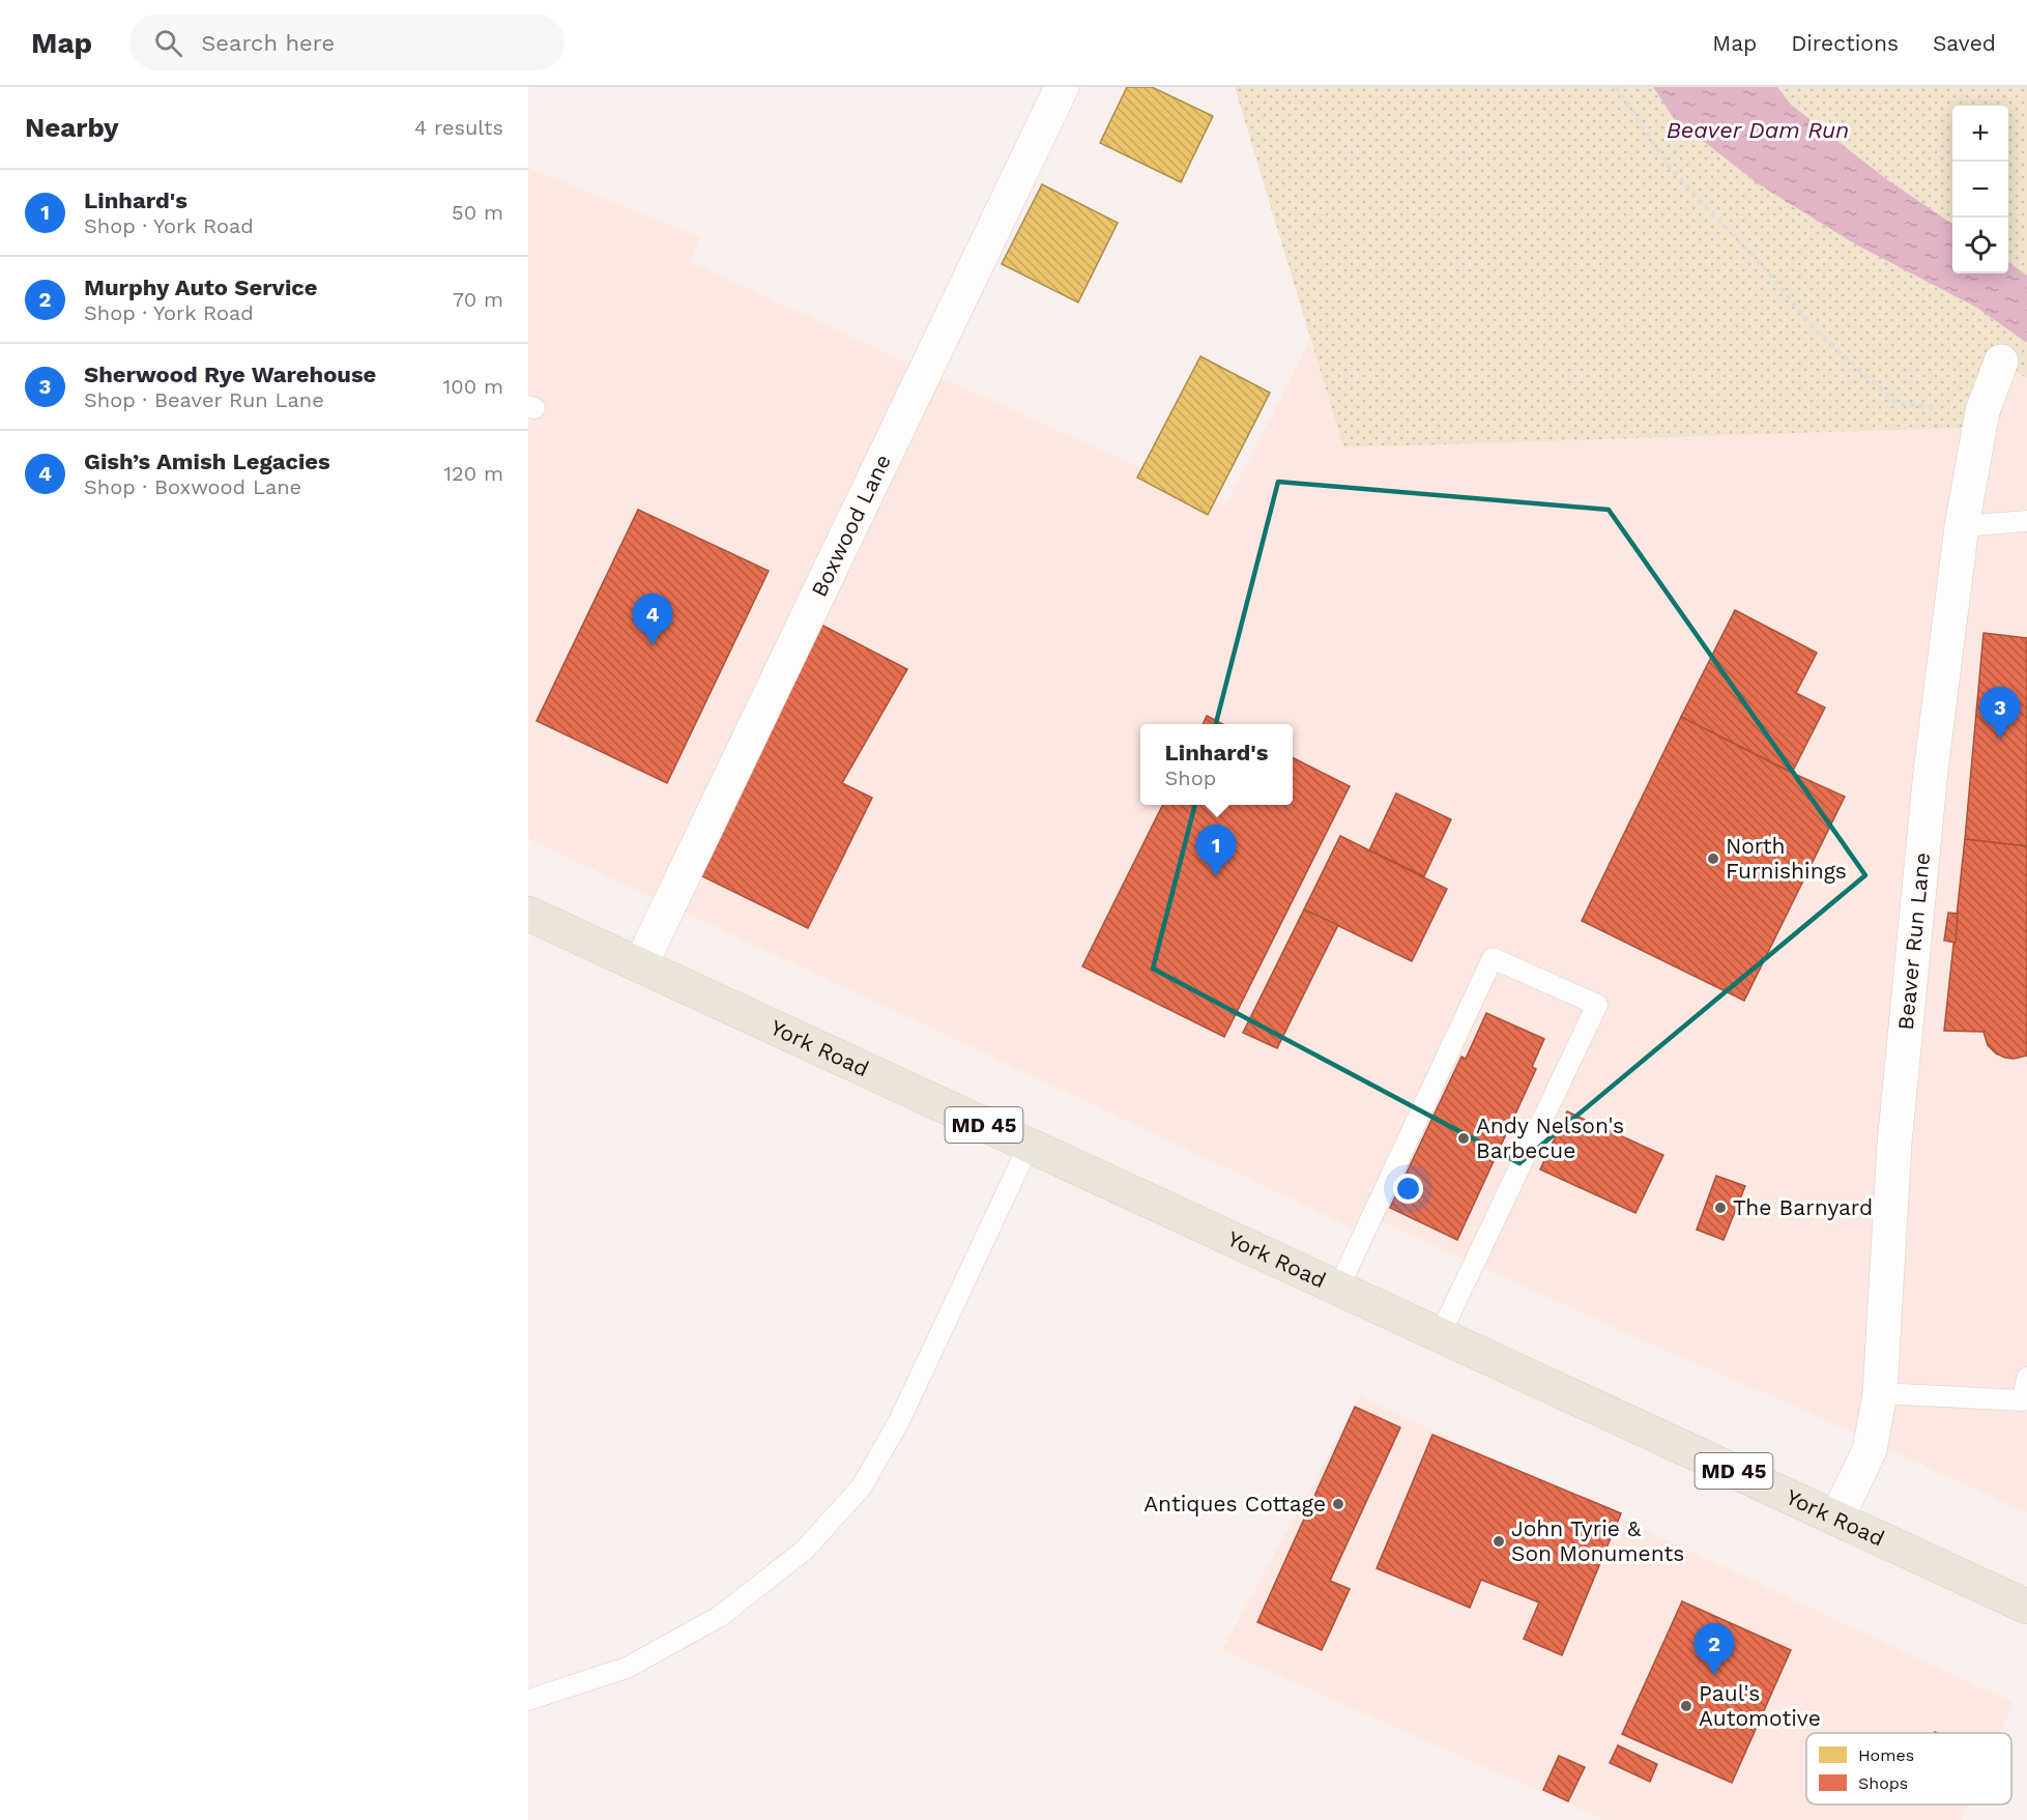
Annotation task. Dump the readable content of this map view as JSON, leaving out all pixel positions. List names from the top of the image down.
{
  "streets": {
    "main road": ["York Road", "MD 45"],
    "street": ["Boxwood Lane", "Beaver Run Lane"]
  },
  "crossings": [
    ["Boxwood Lane", "York Road"],
    ["Beaver Run Lane", "York Road"]
  ],
  "water": ["Beaver Dam Run"],
  "places": [
    "North Furnishings",
    "Andy Nelson's Barbecue",
    "The Barnyard",
    "Antiques Cottage",
    "John Tyrie & Son Monuments",
    "Paul's Automotive"
  ],
  "legend": ["Homes", "Shops"],
  "page": {
    "header": "Map",
    "search": "Search here",
    "nav": ["Map", "Directions", "Saved"],
    "heading": ["Nearby", "4 results"],
    "map_buttons": ["+", "−"],
    "list": [
      {
        "mark": "1",
        "name": "Linhard's",
        "note": "Shop · York Road",
        "value": "50 m"
      },
      {
        "mark": "2",
        "name": "Murphy Auto Service",
        "note": "Shop · York Road",
        "value": "70 m"
      },
      {
        "mark": "3",
        "name": "Sherwood Rye Warehouse",
        "note": "Shop · Beaver Run Lane",
        "value": "100 m"
      },
      {
        "mark": "4",
        "name": "Gish’s Amish Legacies",
        "note": "Shop · Boxwood Lane",
        "value": "120 m"
      }
    ],
    "pins": [
      "4",
      "3",
      "1",
      "2"
    ],
    "popup": ["Linhard's", "Shop"]
  }
}
